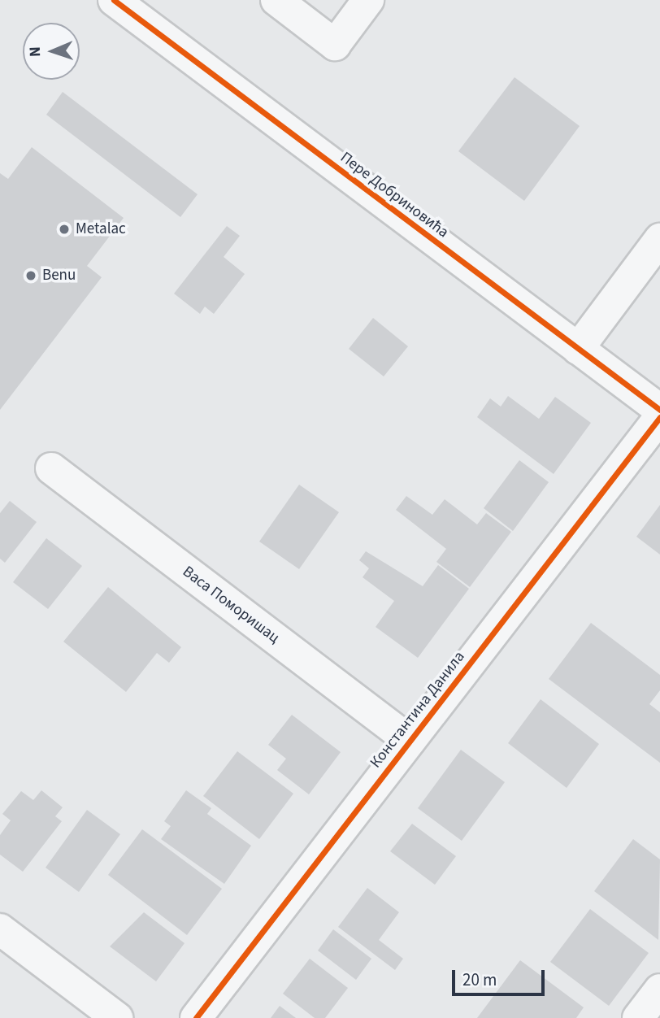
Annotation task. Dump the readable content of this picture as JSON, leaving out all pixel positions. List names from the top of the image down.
{
  "streets": {
    "street": ["Пере Добриновића", "Васа Поморишац", "Константина Данила"]
  },
  "crossings": [
    ["Васа Поморишац", "Константина Данила"]
  ],
  "places": ["Metalac", "Benu"],
  "scale_bar": "20 m",
  "north": "left"
}
